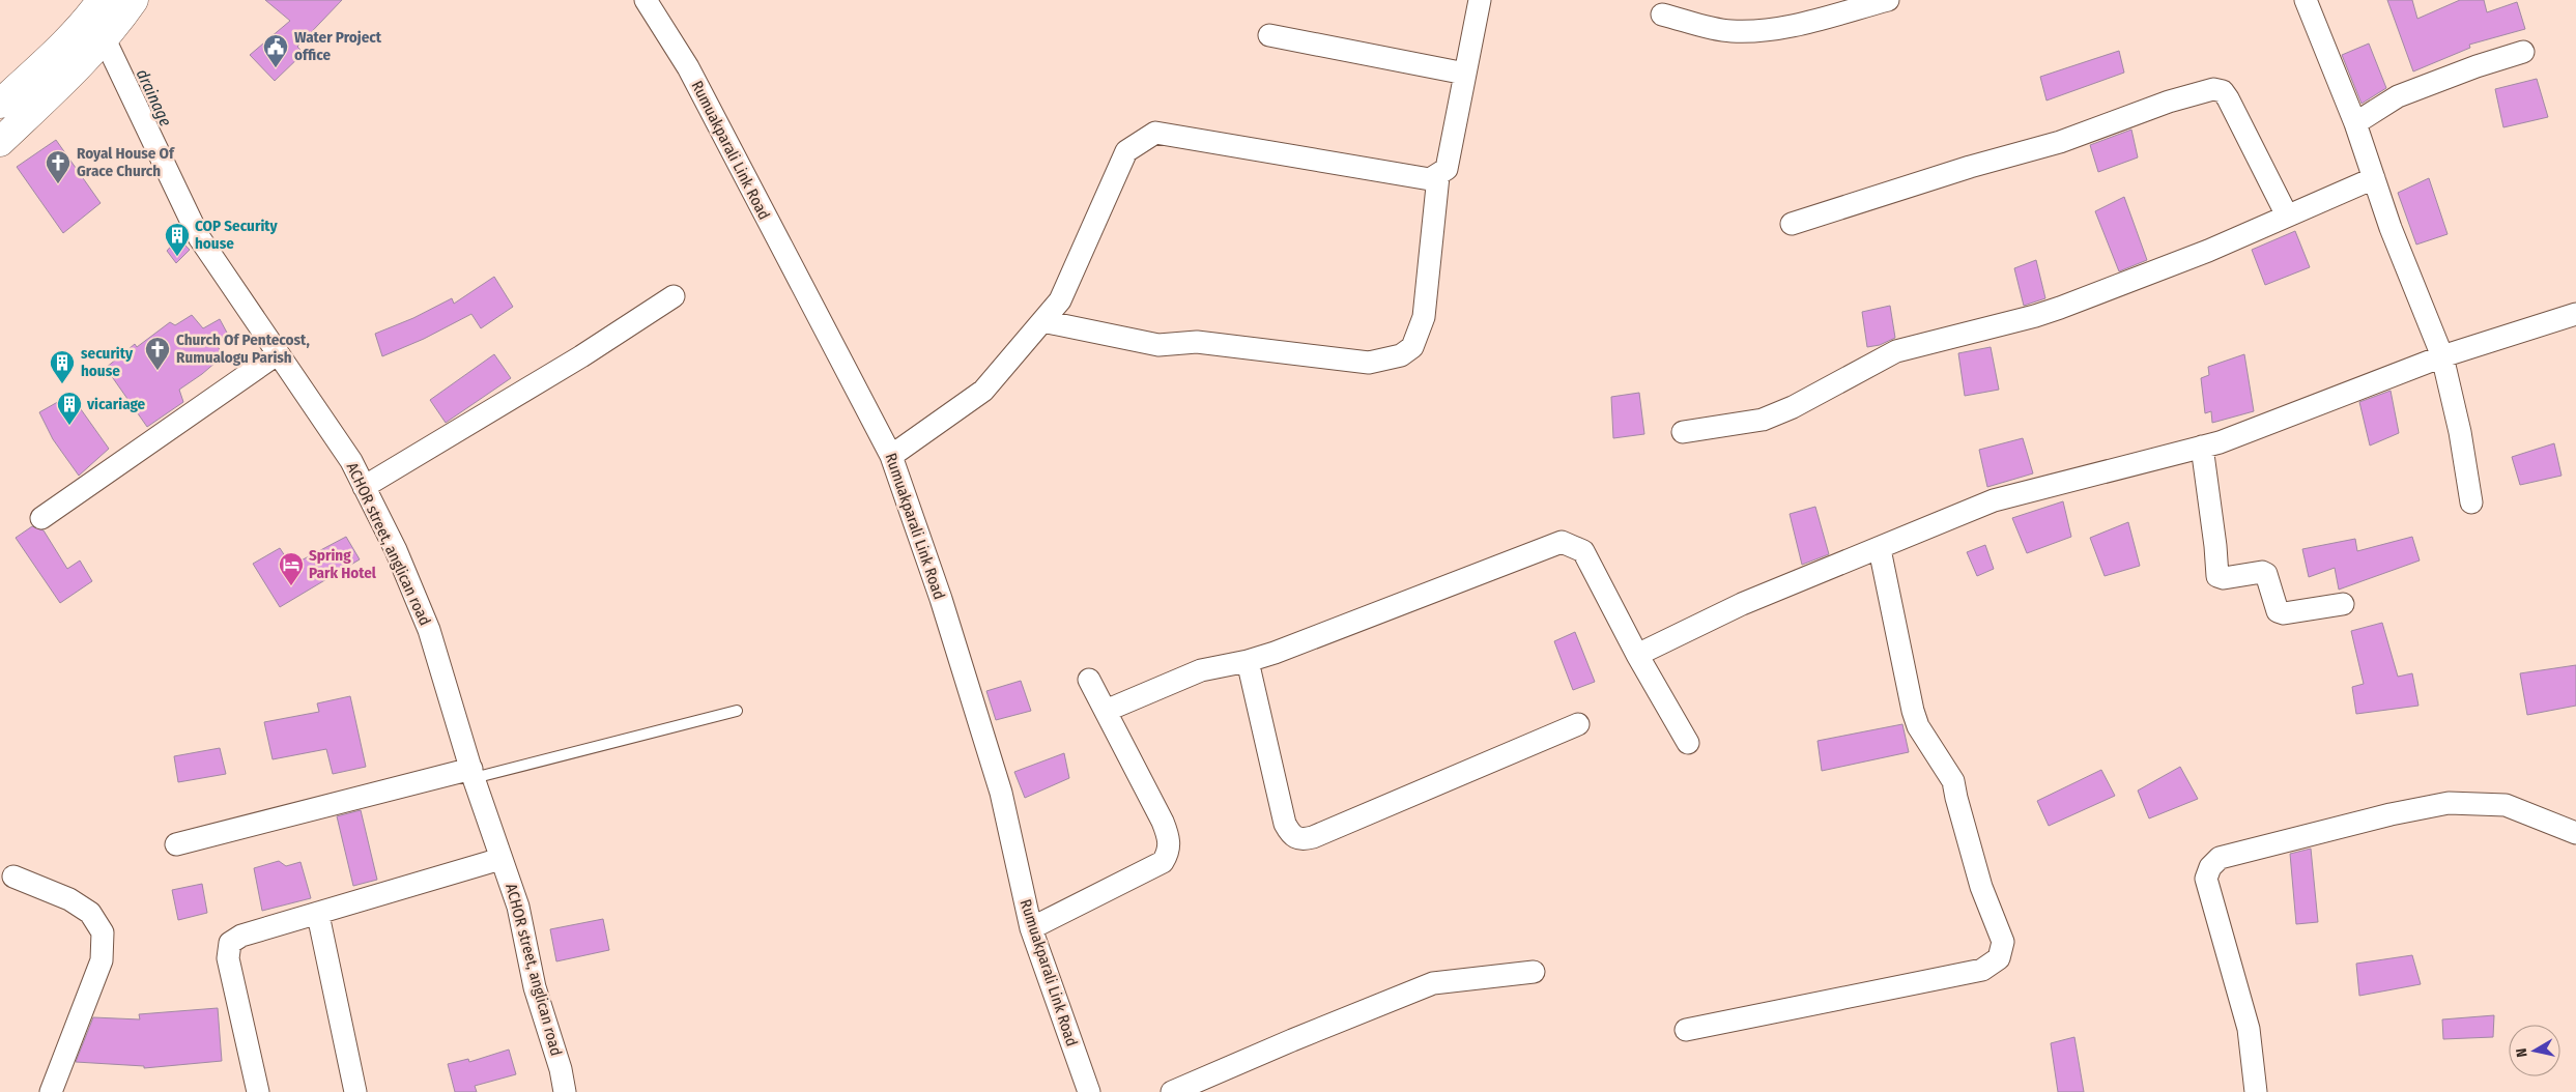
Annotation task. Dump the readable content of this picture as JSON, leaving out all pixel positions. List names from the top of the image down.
{
  "streets": {
    "street": ["Rumuakparali Link Road", "ACHOR street, anglican road"]
  },
  "water": ["drainage"],
  "places": {
    "public building": ["Water Project office"],
    "church": ["Royal House Of Grace Church", "Church Of Pentecost, Rumualogu Parish"],
    "building": ["COP Security house", "security house", "vicariage"],
    "hotel": ["Spring Park Hotel"]
  },
  "north": "left"
}
